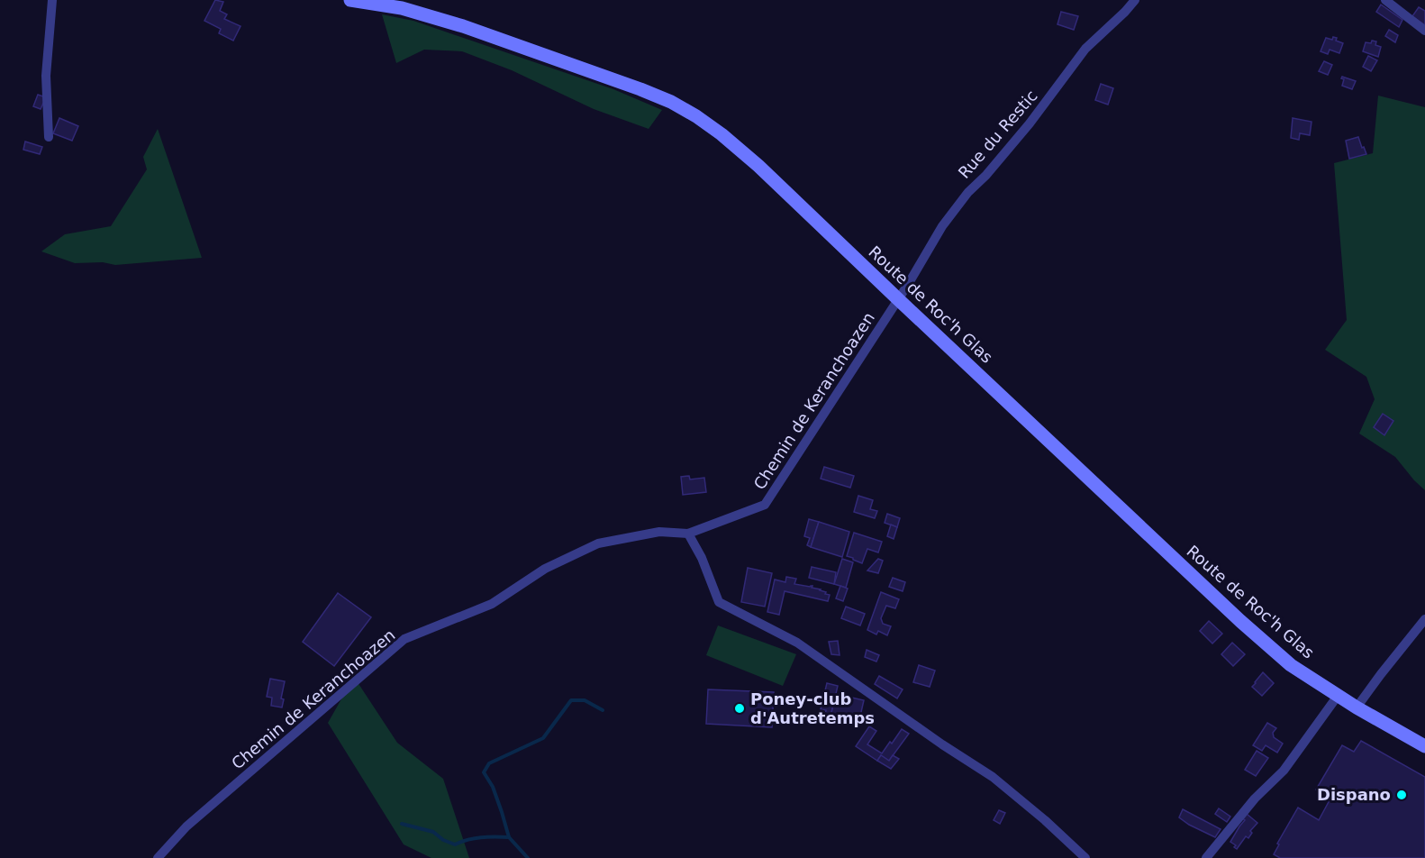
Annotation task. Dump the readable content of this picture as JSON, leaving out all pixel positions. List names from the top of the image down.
{
  "streets": {
    "street": ["Rue du Restic", "Route de Roc'h Glas", "Chemin de Keranchoazen"]
  },
  "crossings": [
    ["Rue du Restic", "Route de Roc'h Glas"],
    ["Rue du Restic", "Chemin de Keranchoazen"],
    ["Route de Roc'h Glas", "Chemin de Keranchoazen"]
  ],
  "places": ["Poney-club d'Autretemps", "Dispano"]
}
